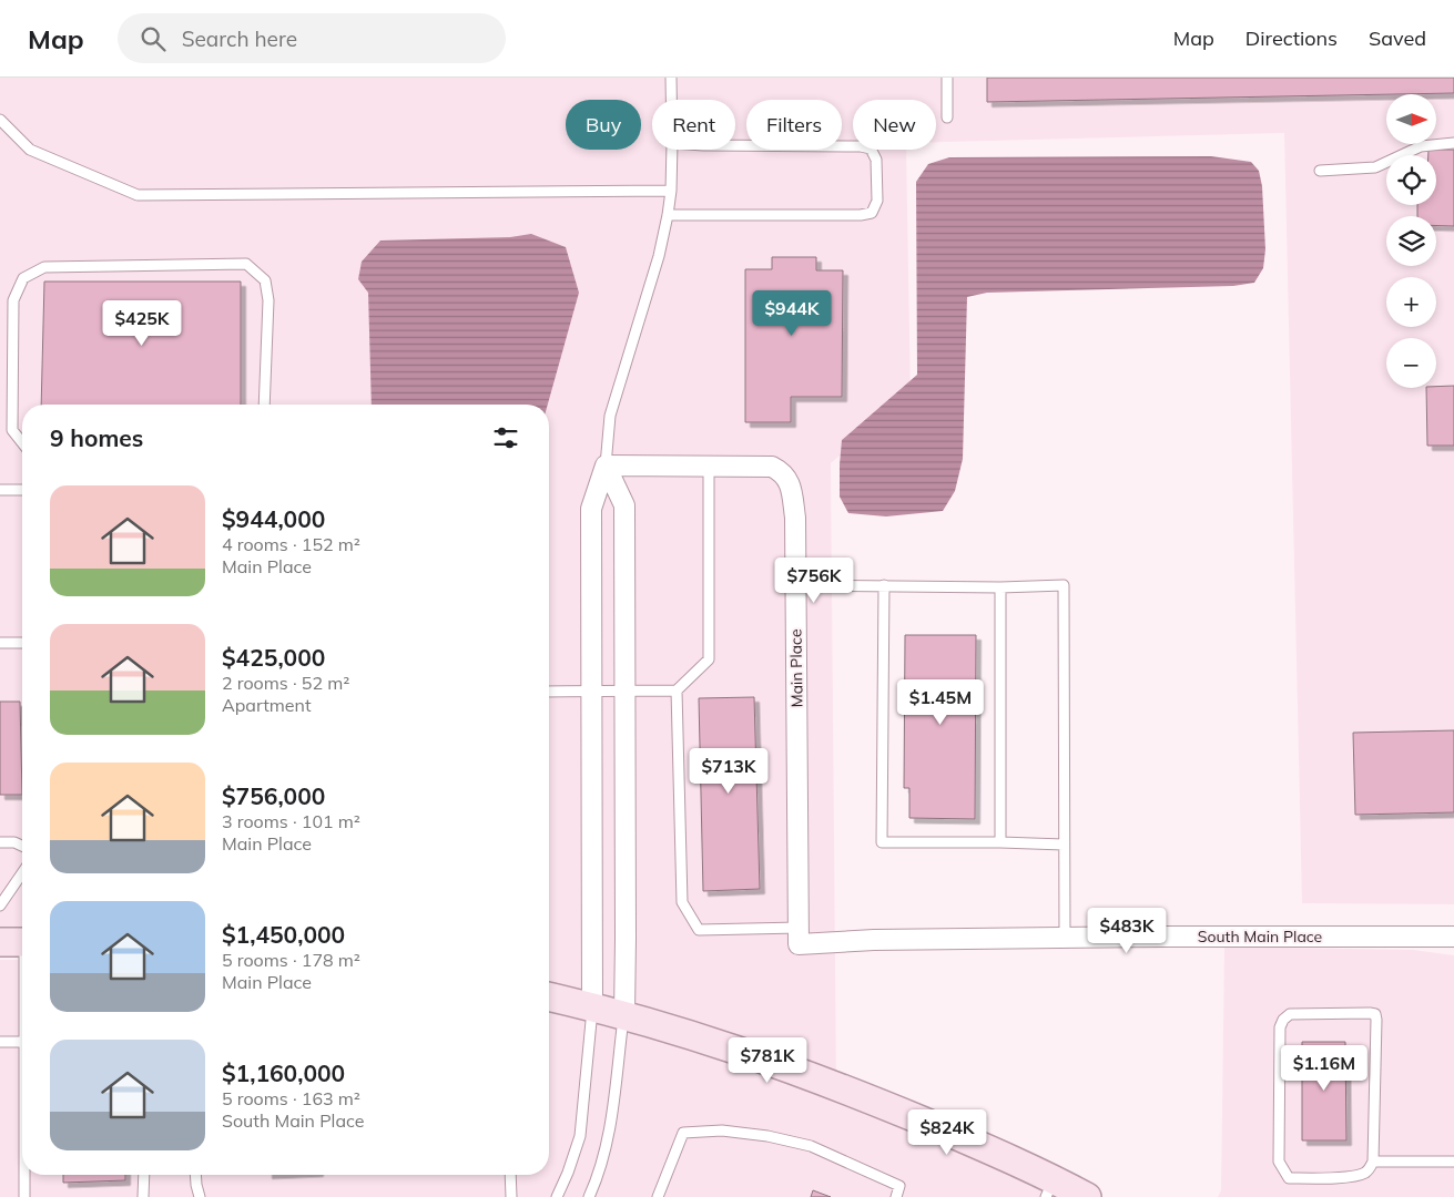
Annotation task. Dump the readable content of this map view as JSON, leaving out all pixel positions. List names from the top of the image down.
{
  "streets": {
    "street": ["Main Place", "South Main Place"]
  },
  "crossings": [
    ["Main Place", "South Main Place"]
  ],
  "north": "right",
  "page": {
    "header": "Map",
    "search": "Search here",
    "nav": ["Map", "Directions", "Saved"],
    "map_buttons": ["+", "−"],
    "chip": [
      "Buy",
      "Rent",
      "Filters",
      "New"
    ],
    "price": [
      "$944K",
      "$425K",
      "$756K",
      "$1.45M",
      "$713K",
      "$483K",
      "$781K",
      "$1.16M",
      "$824K"
    ],
    "heading": "9 homes",
    "list": [
      {
        "name": "$944,000",
        "note": "4 rooms · 152 m² · Main Place"
      },
      {
        "name": "$425,000",
        "note": "2 rooms · 52 m² · Apartment"
      },
      {
        "name": "$756,000",
        "note": "3 rooms · 101 m² · Main Place"
      },
      {
        "name": "$1,450,000",
        "note": "5 rooms · 178 m² · Main Place"
      },
      {
        "name": "$1,160,000",
        "note": "5 rooms · 163 m² · South Main Place"
      }
    ]
  }
}
